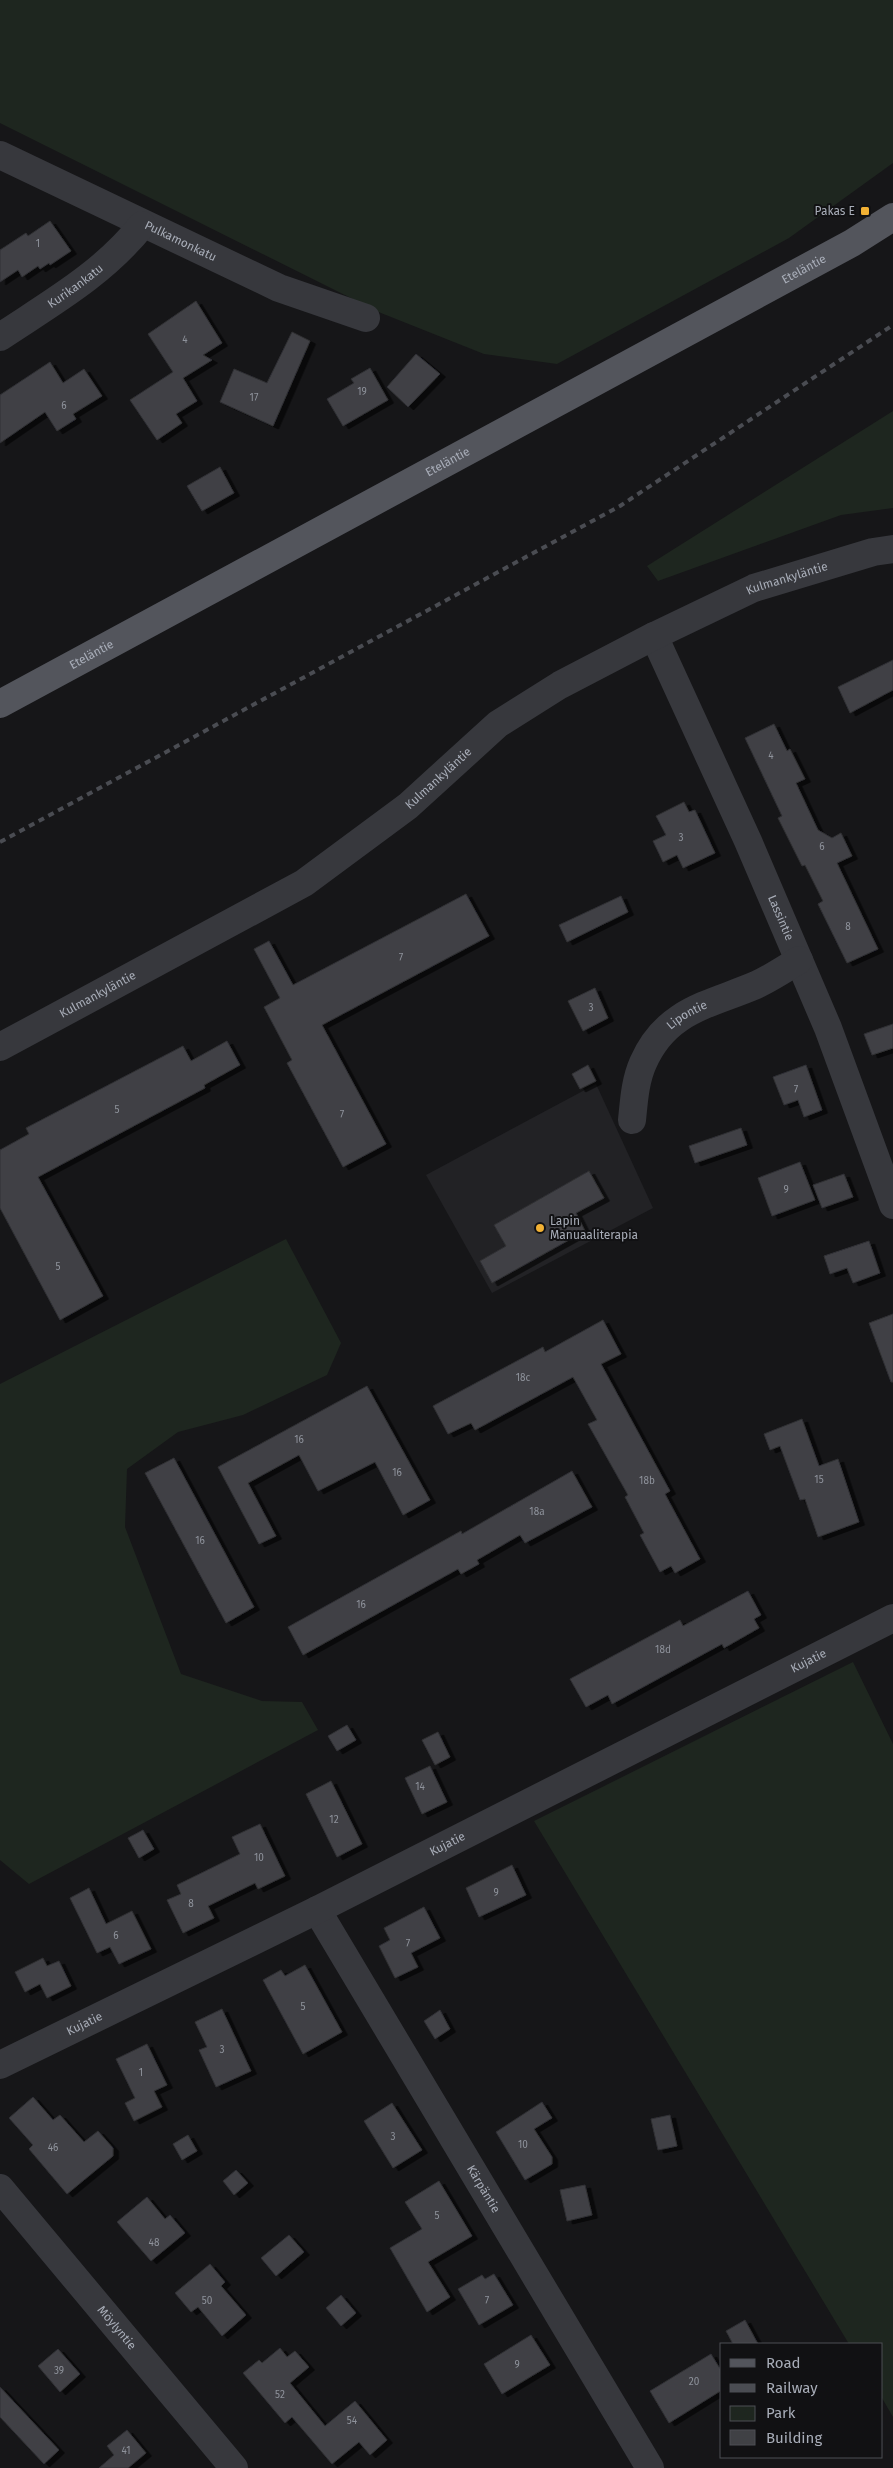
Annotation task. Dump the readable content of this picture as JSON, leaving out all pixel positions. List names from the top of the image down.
{
  "streets": {
    "main road": ["Eteläntie"],
    "street": [
      "Pulkamonkatu",
      "Kurikankatu",
      "Kulmankyläntie",
      "Lassintie",
      "Lipontie",
      "Kujatie",
      "Kärpäntie",
      "Möylyntie"
    ]
  },
  "crossings": [
    ["Pulkamonkatu", "Kurikankatu"],
    ["Kulmankyläntie", "Lassintie"],
    ["Lassintie", "Lipontie"],
    ["Kujatie", "Kärpäntie"]
  ],
  "places": {
    "transit": ["Pakas E"],
    "other": ["Lapin Manuaaliterapia"]
  },
  "house_numbers": [
    "1",
    "4",
    "19",
    "17",
    "6",
    "4",
    "3",
    "6",
    "8",
    "7",
    "3",
    "7",
    "5",
    "7",
    "9",
    "5",
    "18c",
    "16",
    "16",
    "15",
    "18b",
    "18a",
    "16",
    "16",
    "18d",
    "14",
    "12",
    "10",
    "9",
    "8",
    "6",
    "7",
    "5",
    "3",
    "1",
    "3",
    "10",
    "46",
    "5",
    "48",
    "50",
    "7",
    "9",
    "39",
    "20",
    "52",
    "54",
    "41"
  ],
  "legend": [
    "Road",
    "Railway",
    "Park",
    "Building"
  ]
}
